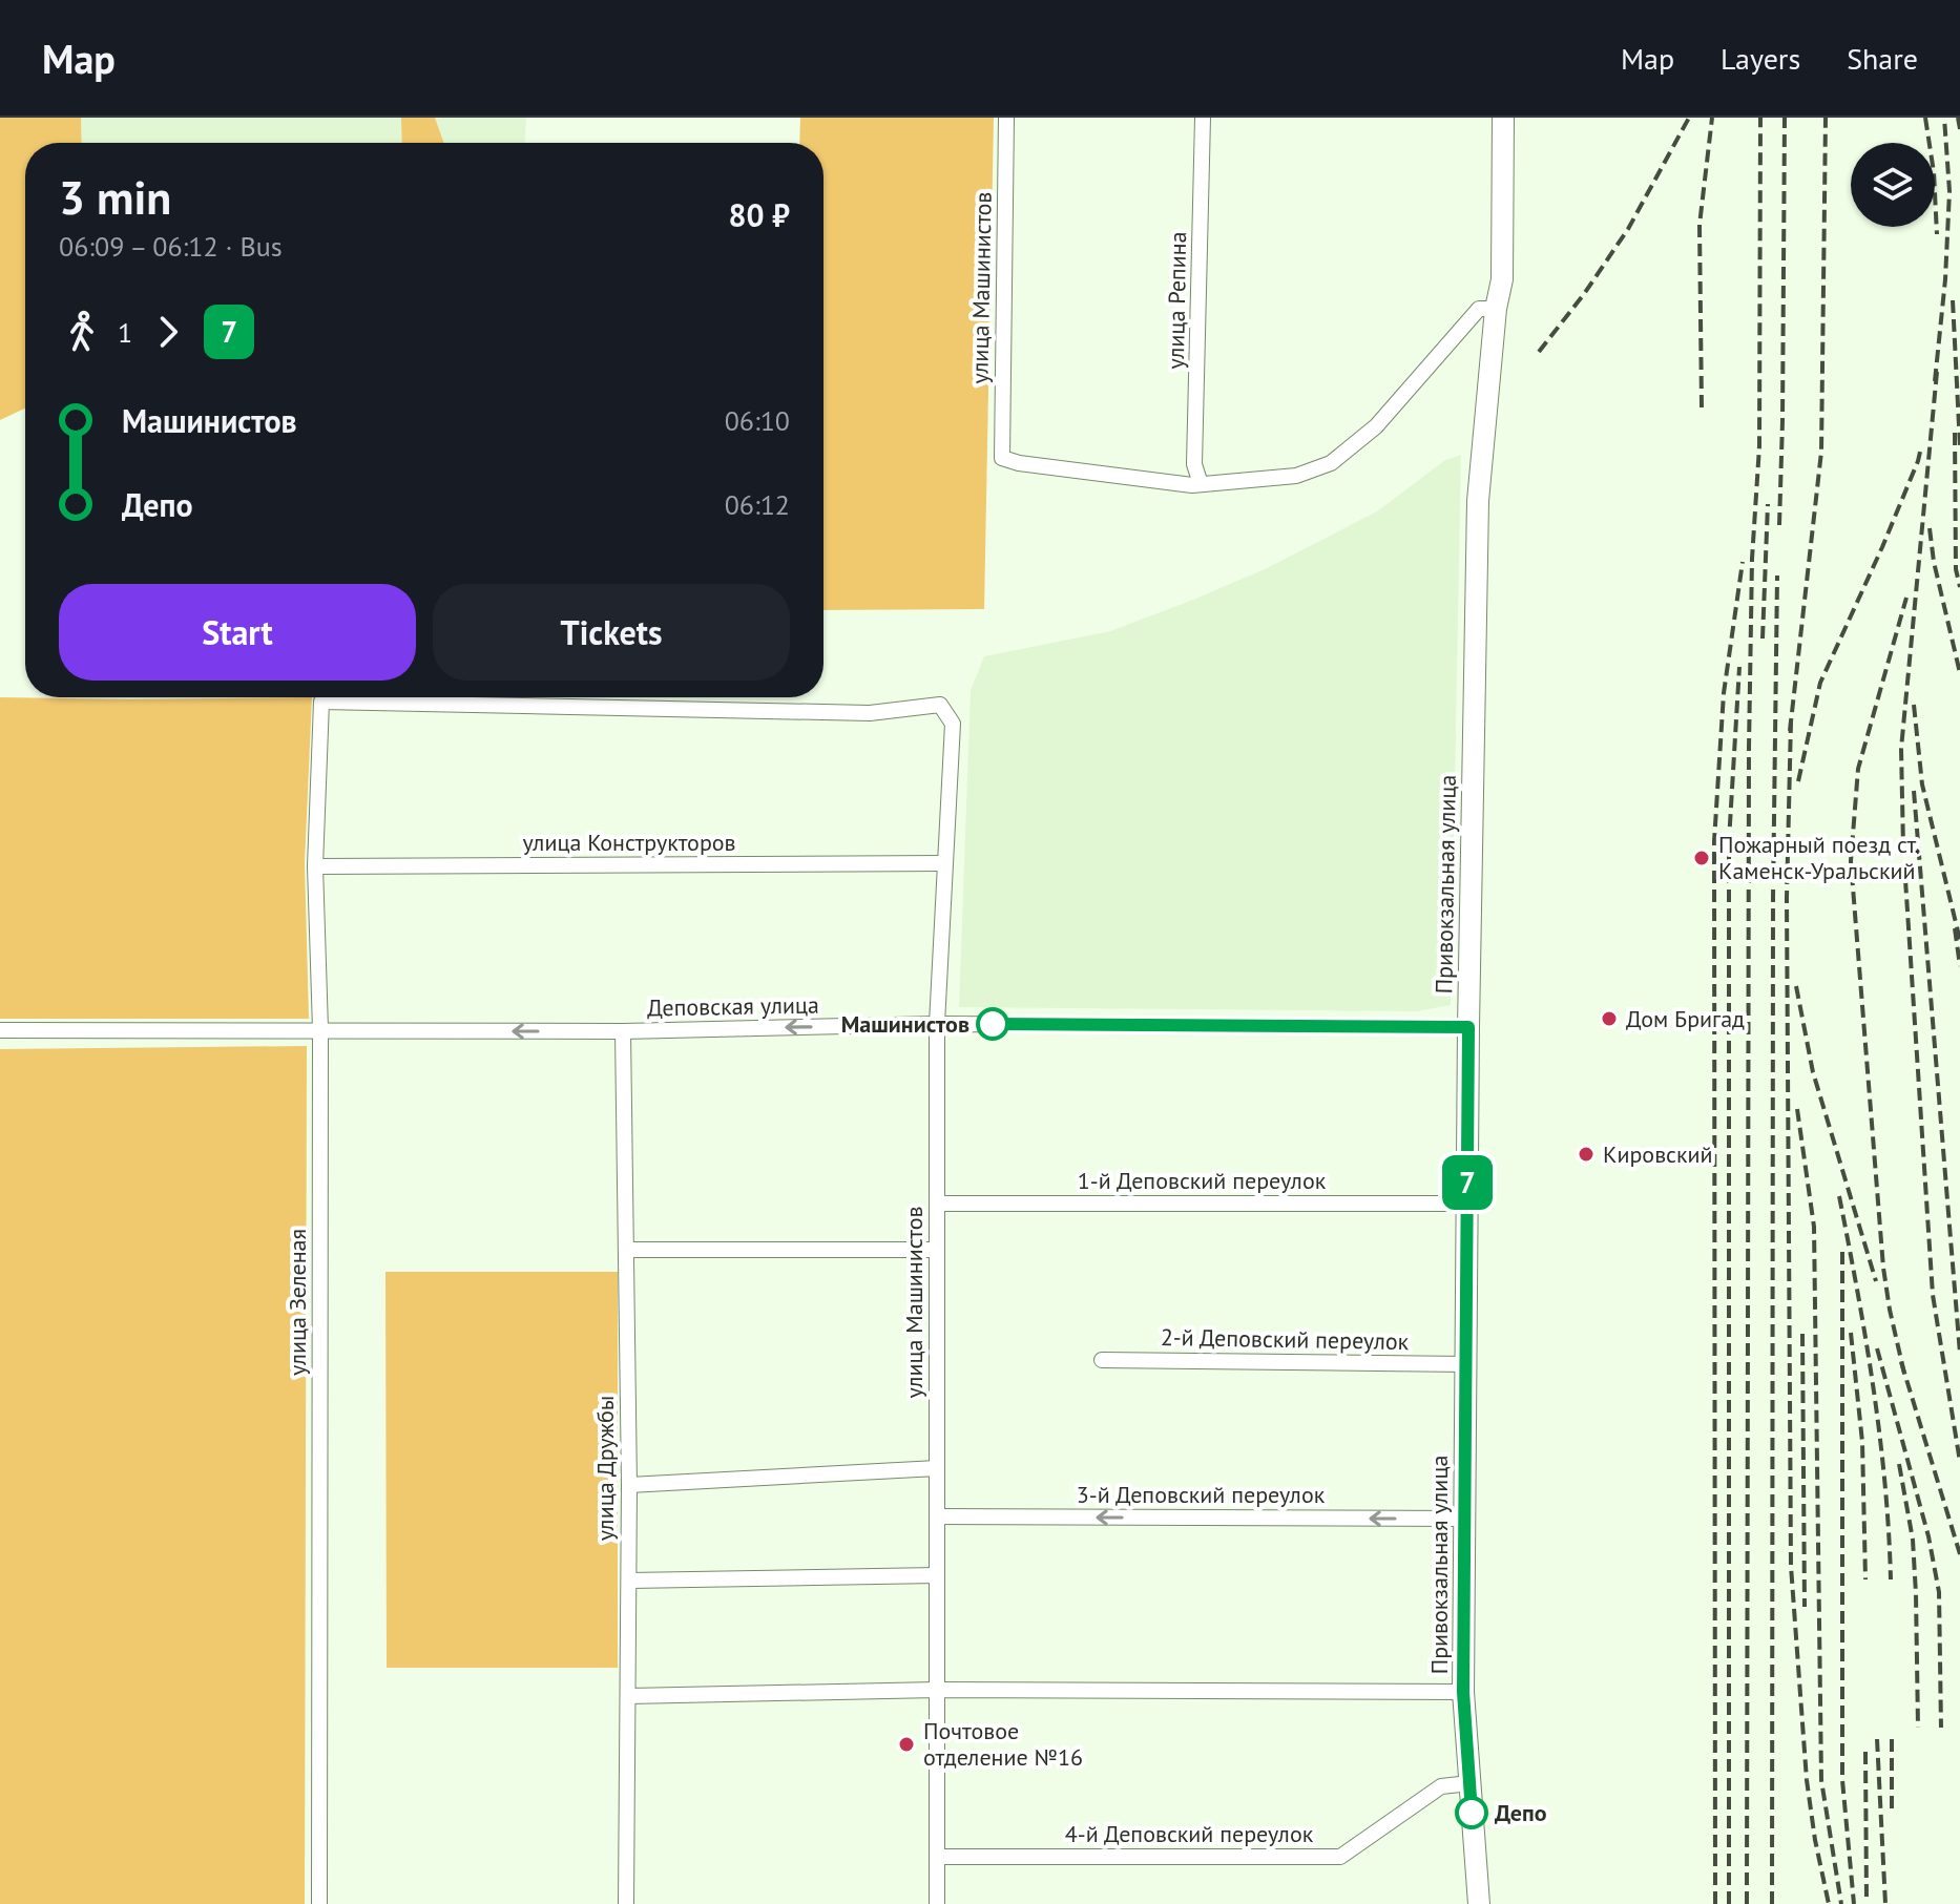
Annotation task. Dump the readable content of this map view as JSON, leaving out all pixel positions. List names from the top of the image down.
{
  "streets": {
    "street": [
      "улица Машинистов",
      "улица Репина",
      "улица Конструкторов",
      "Привокзальная улица",
      "Деповская улица",
      "1-й Деповский переулок",
      "улица Зеленая",
      "2-й Деповский переулок",
      "улица Дружбы",
      "3-й Деповский переулок",
      "4-й Деповский переулок"
    ]
  },
  "crossings": [
    ["улица Машинистов", "улица Репина"],
    ["улица Машинистов", "улица Конструкторов"],
    ["улица Машинистов", "Деповская улица"],
    ["улица Машинистов", "1-й Деповский переулок"],
    ["улица Машинистов", "улица Зеленая"],
    ["улица Машинистов", "3-й Деповский переулок"],
    ["улица Машинистов", "4-й Деповский переулок"],
    ["улица Конструкторов", "улица Зеленая"],
    ["Привокзальная улица", "Деповская улица"],
    ["Привокзальная улица", "1-й Деповский переулок"],
    ["Привокзальная улица", "2-й Деповский переулок"],
    ["Привокзальная улица", "3-й Деповский переулок"],
    ["Привокзальная улица", "4-й Деповский переулок"],
    ["Деповская улица", "улица Зеленая"],
    ["Деповская улица", "улица Дружбы"]
  ],
  "one_way": ["Деповская улица", "3-й Деповский переулок"],
  "places": [
    "Пожарный поезд ст. Каменск-Уральский",
    "Дом Бригад",
    "Машинистов",
    "Кировский",
    "Почтовое отделение №16",
    "Депо"
  ],
  "lines": ["bus line 7"],
  "page": {
    "header": "Map",
    "nav": ["Map", "Layers", "Share"],
    "on_map": "7",
    "heading": ["3 min", "06:09 – 06:12 · Bus", "80 ₽"],
    "legs": ["1", "7"],
    "list": [
      {
        "name": "Машинистов",
        "value": "06:10"
      },
      {
        "name": "Депо",
        "value": "06:12"
      }
    ],
    "buttons": ["Start", "Tickets"]
  }
}
